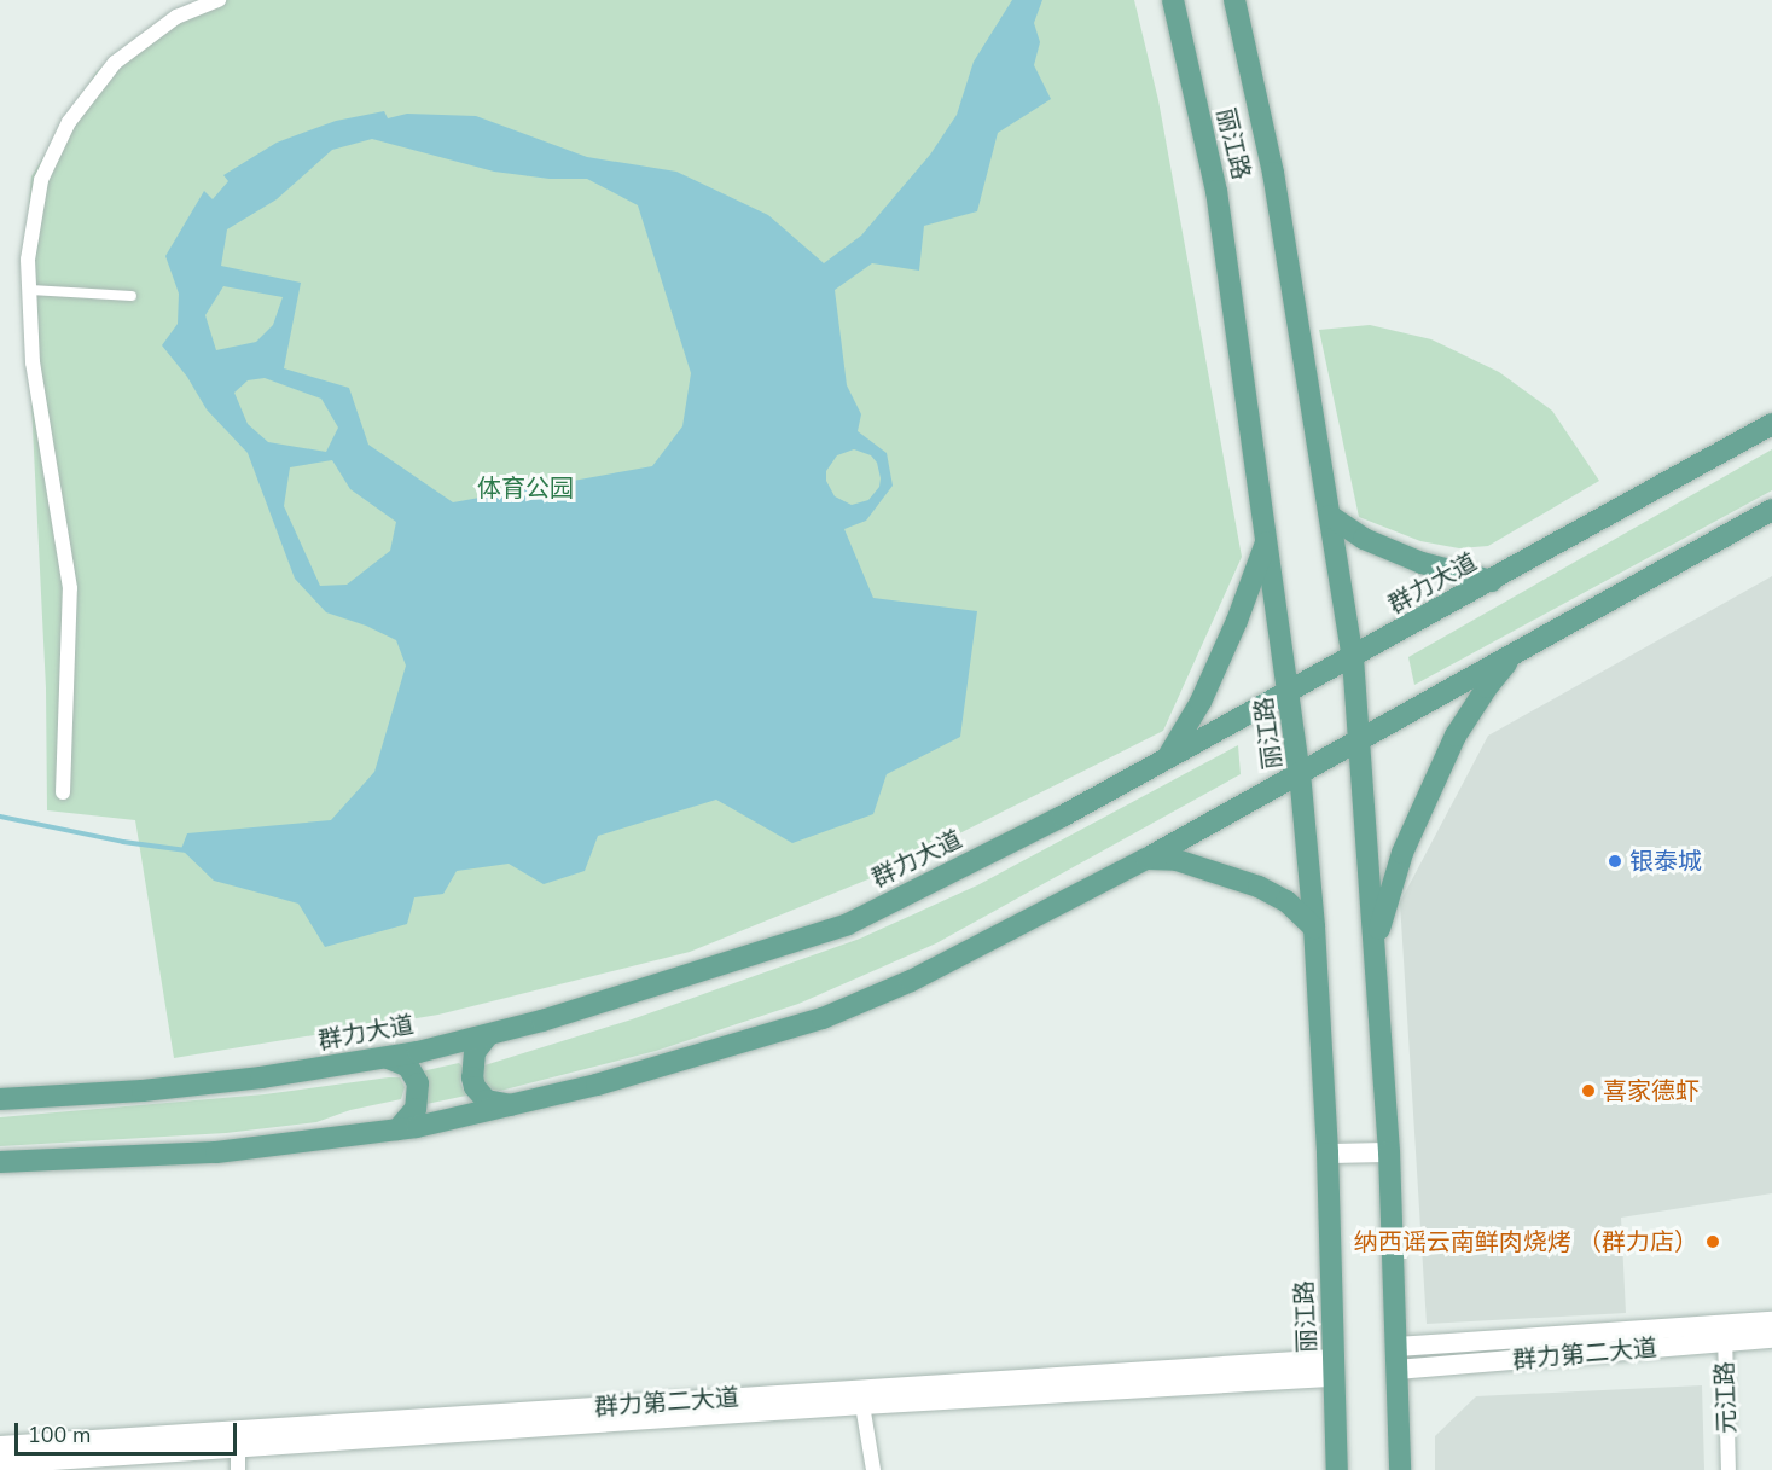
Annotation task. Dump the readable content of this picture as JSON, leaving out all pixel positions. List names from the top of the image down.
{
  "streets": {
    "main road": ["丽江路", "群力大道", "群力第二大道"],
    "street": ["元江路"]
  },
  "crossings": [
    ["丽江路", "群力大道"],
    ["丽江路", "群力第二大道"],
    ["群力第二大道", "元江路"]
  ],
  "parks": ["体育公园"],
  "places": ["银泰城", "喜家德虾", "纳西谣云南鲜肉烧烤 （群力店）"],
  "scale_bar": "100 m"
}
